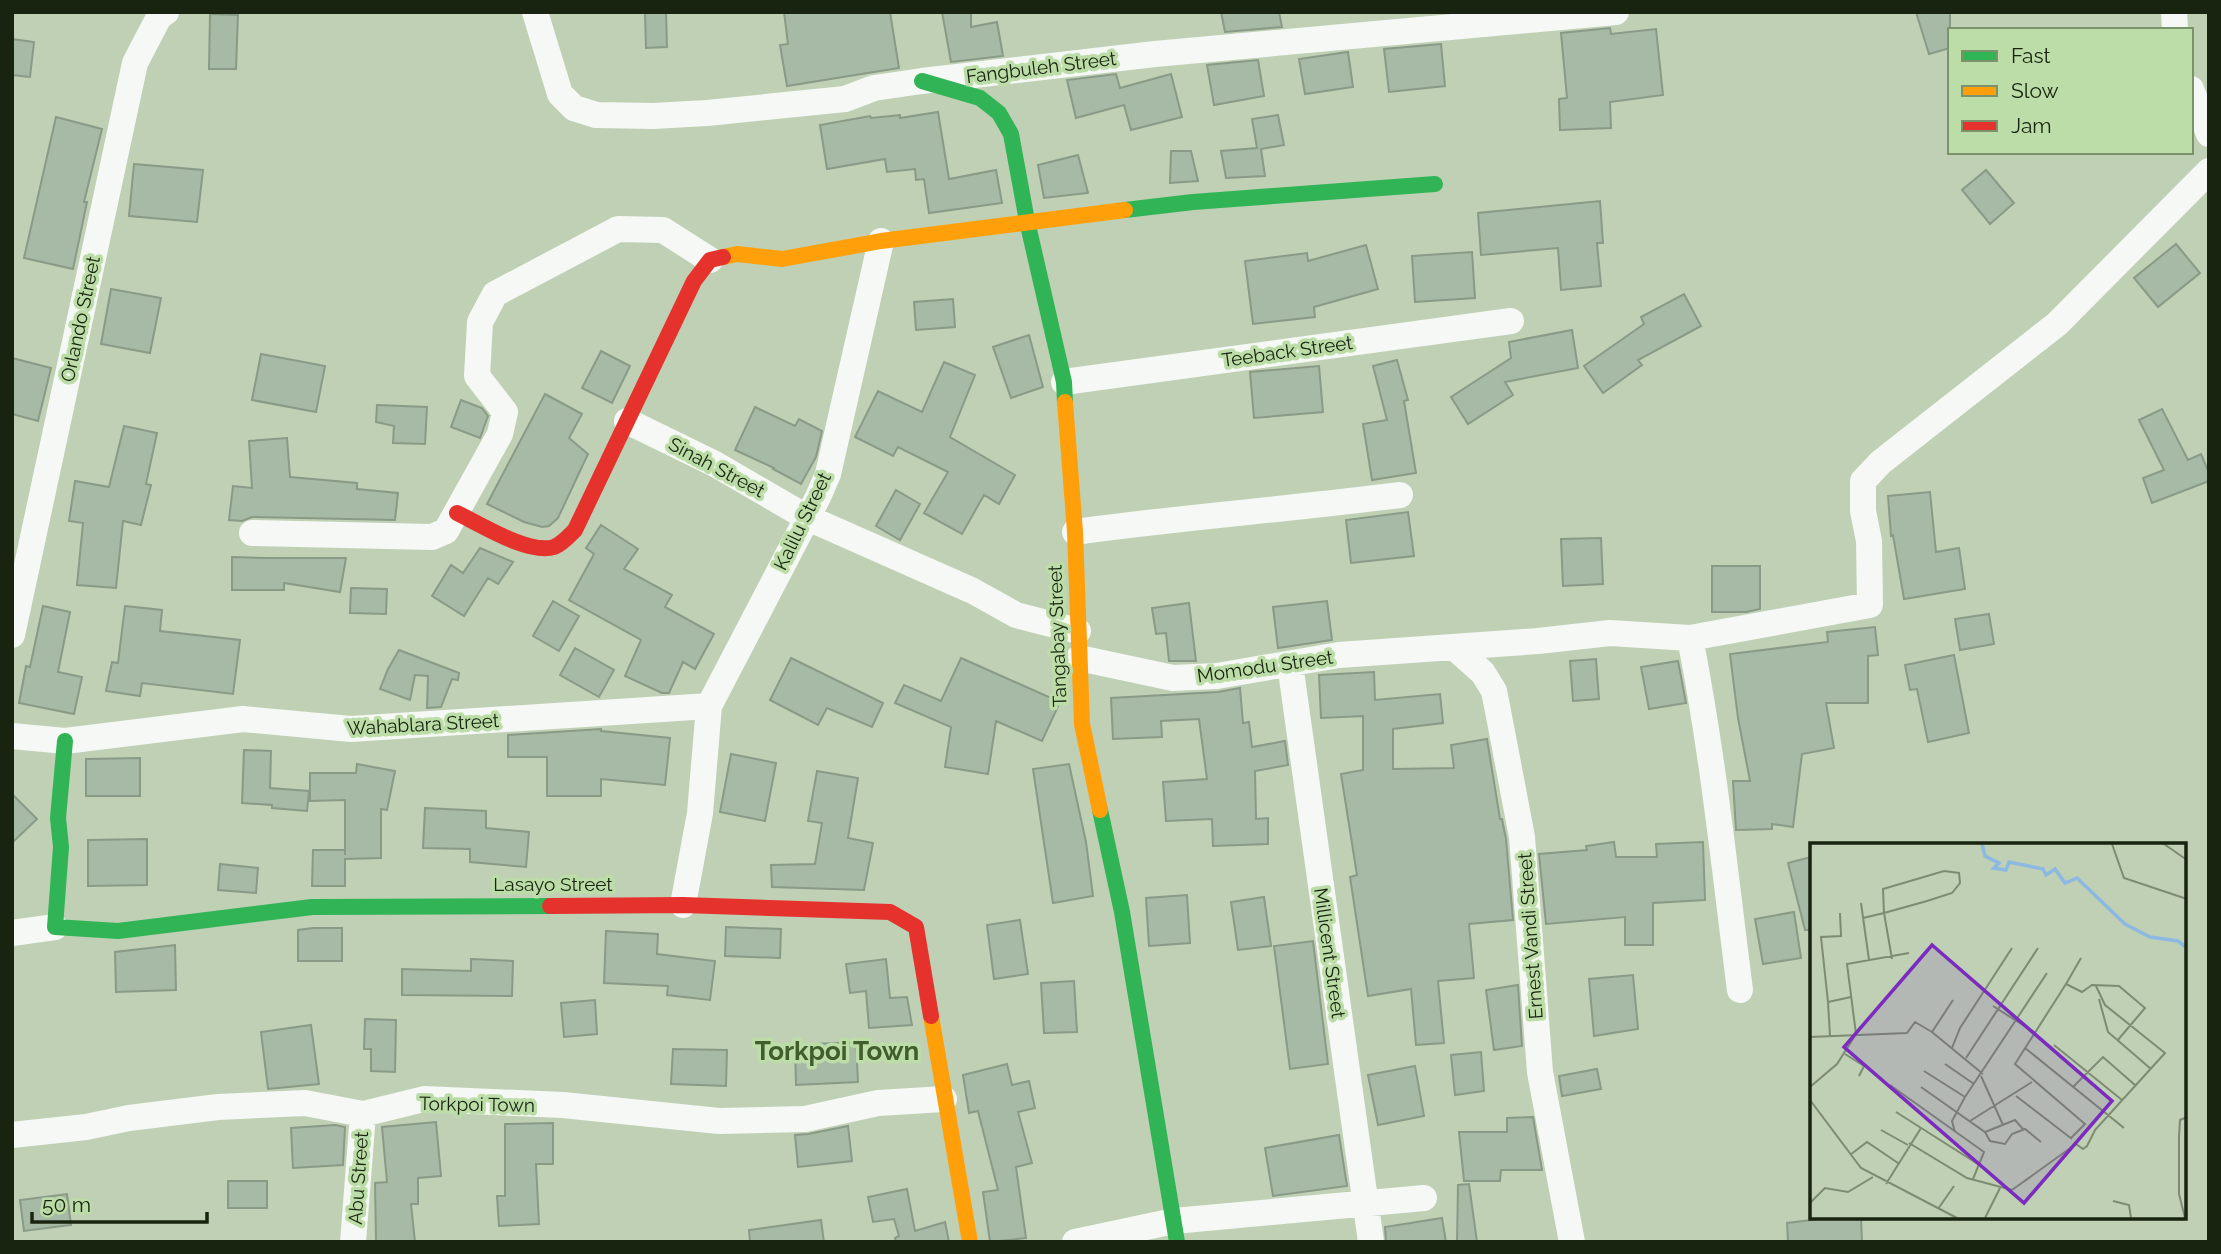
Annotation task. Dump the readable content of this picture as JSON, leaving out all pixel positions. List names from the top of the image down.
{
  "streets": {
    "street": [
      "Fangbuleh Street",
      "Orlando Street",
      "Teeback Street",
      "Sinah Street",
      "Kalilu Street",
      "Tangabay Street",
      "Momodu Street",
      "Wahablara Street",
      "Lasayo Street",
      "Ernest Vandi Street",
      "Millicent Street",
      "Torkpoi Town",
      "Abu Street"
    ]
  },
  "crossings": [
    ["Fangbuleh Street", "Tangabay Street"],
    ["Teeback Street", "Tangabay Street"],
    ["Sinah Street", "Kalilu Street"],
    ["Sinah Street", "Tangabay Street"],
    ["Kalilu Street", "Wahablara Street"],
    ["Tangabay Street", "Momodu Street"],
    ["Momodu Street", "Ernest Vandi Street"],
    ["Momodu Street", "Millicent Street"],
    ["Lasayo Street", "Torkpoi Town"],
    ["Torkpoi Town", "Abu Street"]
  ],
  "districts": ["Torkpoi Town"],
  "legend": ["Fast", "Slow", "Jam"],
  "scale_bar": "50 m"
}
